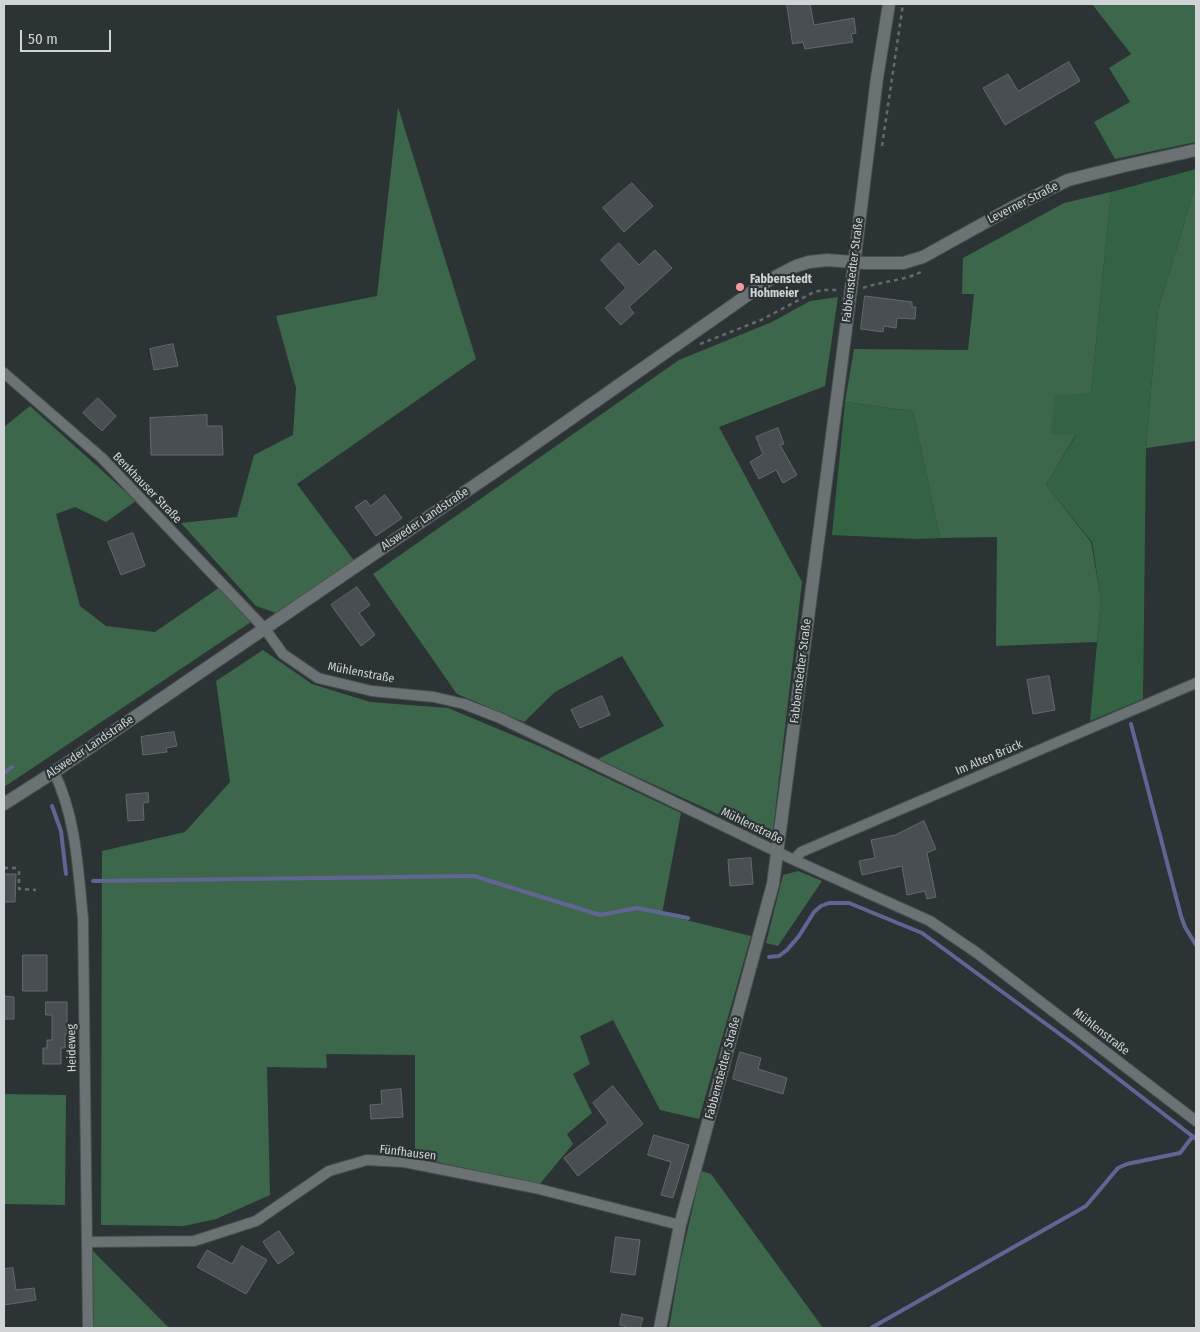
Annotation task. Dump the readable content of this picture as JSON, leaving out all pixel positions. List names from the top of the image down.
{
  "streets": {
    "street": [
      "Leverner Straße",
      "Fabbenstedter Straße",
      "Benkhauser Straße",
      "Alsweder Landstraße",
      "Mühlenstraße",
      "Im Alten Brück",
      "Heideweg",
      "Fünfhausen"
    ]
  },
  "crossings": [
    ["Leverner Straße", "Fabbenstedter Straße"],
    ["Leverner Straße", "Alsweder Landstraße"],
    ["Fabbenstedter Straße", "Alsweder Landstraße"],
    ["Fabbenstedter Straße", "Mühlenstraße"],
    ["Fabbenstedter Straße", "Fünfhausen"],
    ["Benkhauser Straße", "Alsweder Landstraße"],
    ["Benkhauser Straße", "Mühlenstraße"],
    ["Alsweder Landstraße", "Mühlenstraße"],
    ["Alsweder Landstraße", "Heideweg"],
    ["Mühlenstraße", "Im Alten Brück"],
    ["Heideweg", "Fünfhausen"]
  ],
  "places": ["Fabbenstedt Hohmeier"],
  "scale_bar": "50 m"
}
